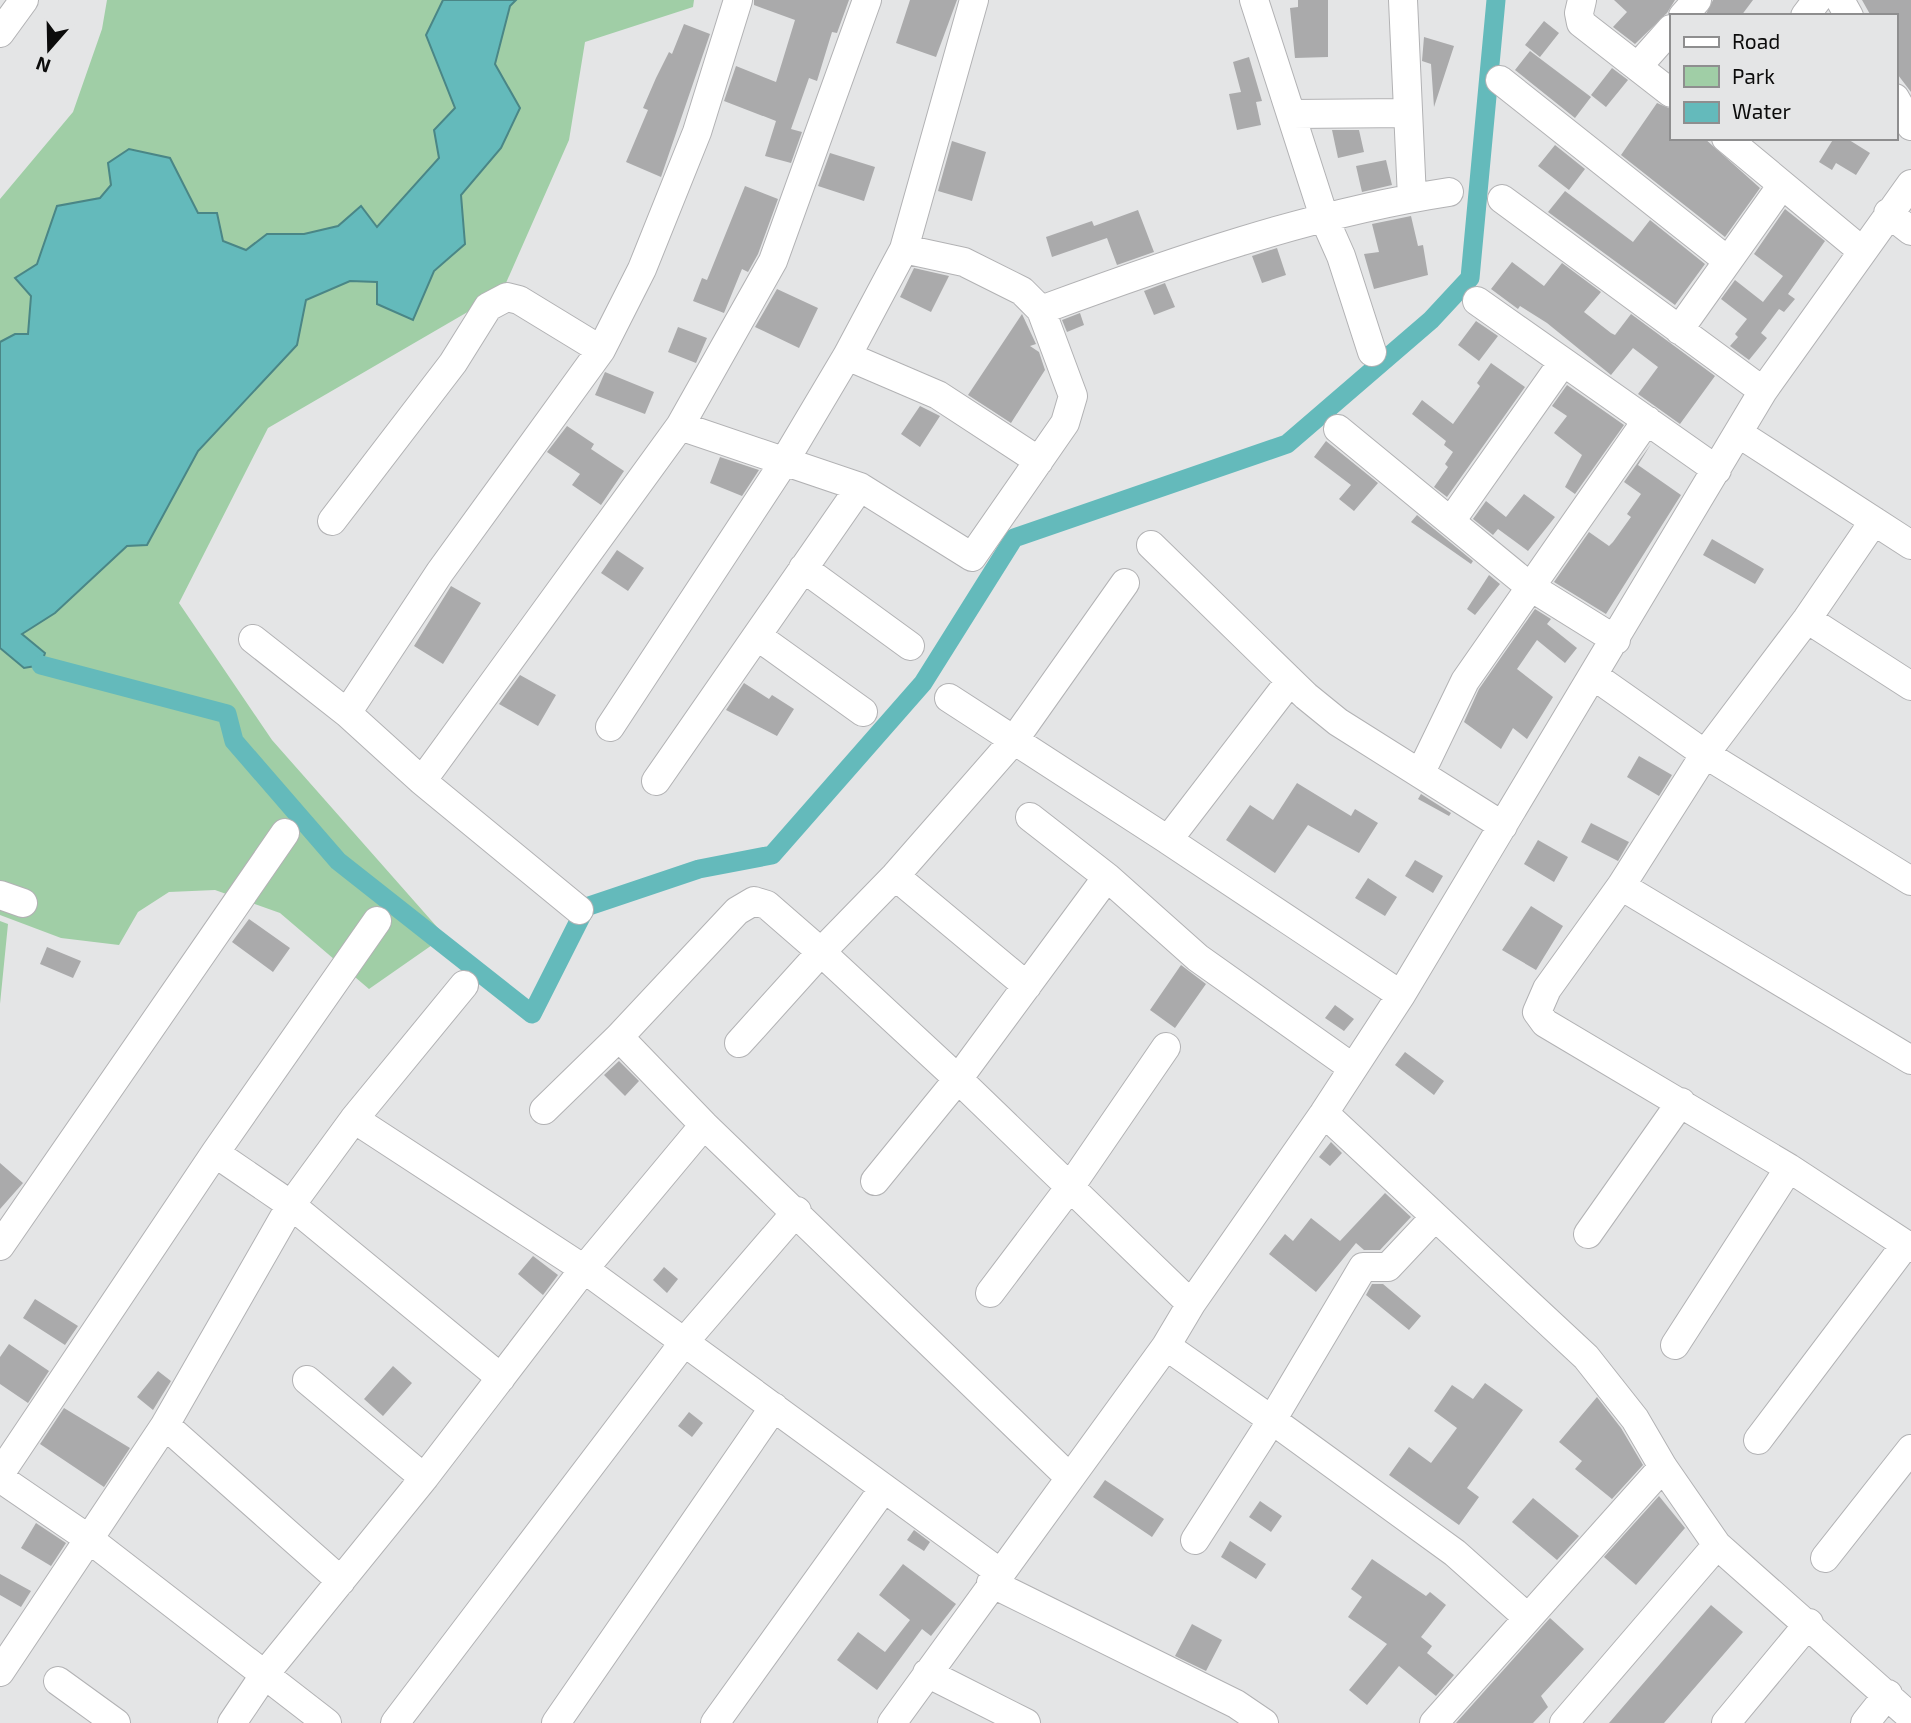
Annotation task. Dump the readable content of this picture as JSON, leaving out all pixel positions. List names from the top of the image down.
{
  "legend": ["Road", "Park", "Water"],
  "north": "bottom"
}
